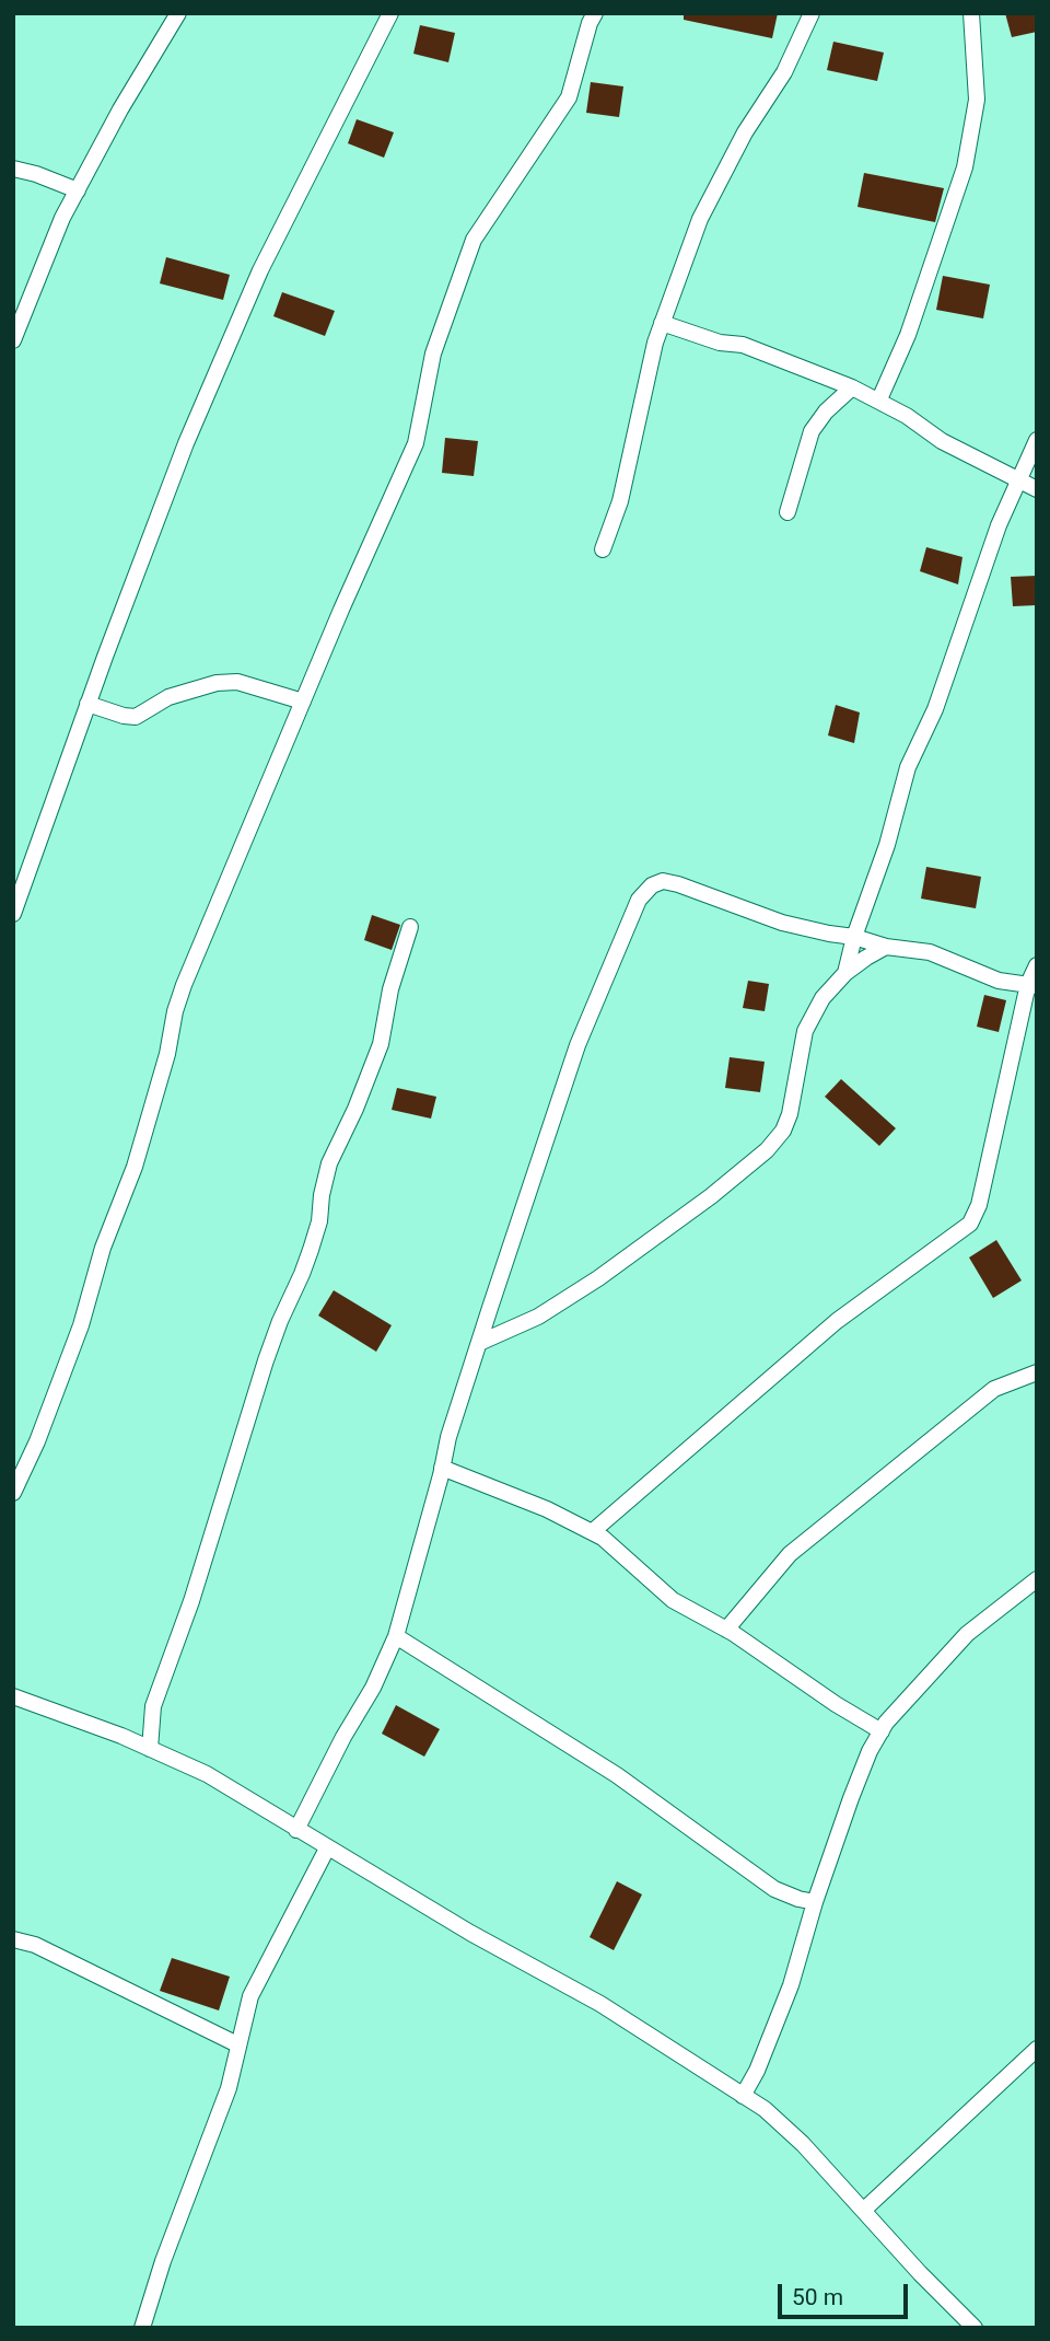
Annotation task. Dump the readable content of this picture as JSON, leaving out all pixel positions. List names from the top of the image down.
{
  "scale_bar": "50 m"
}
